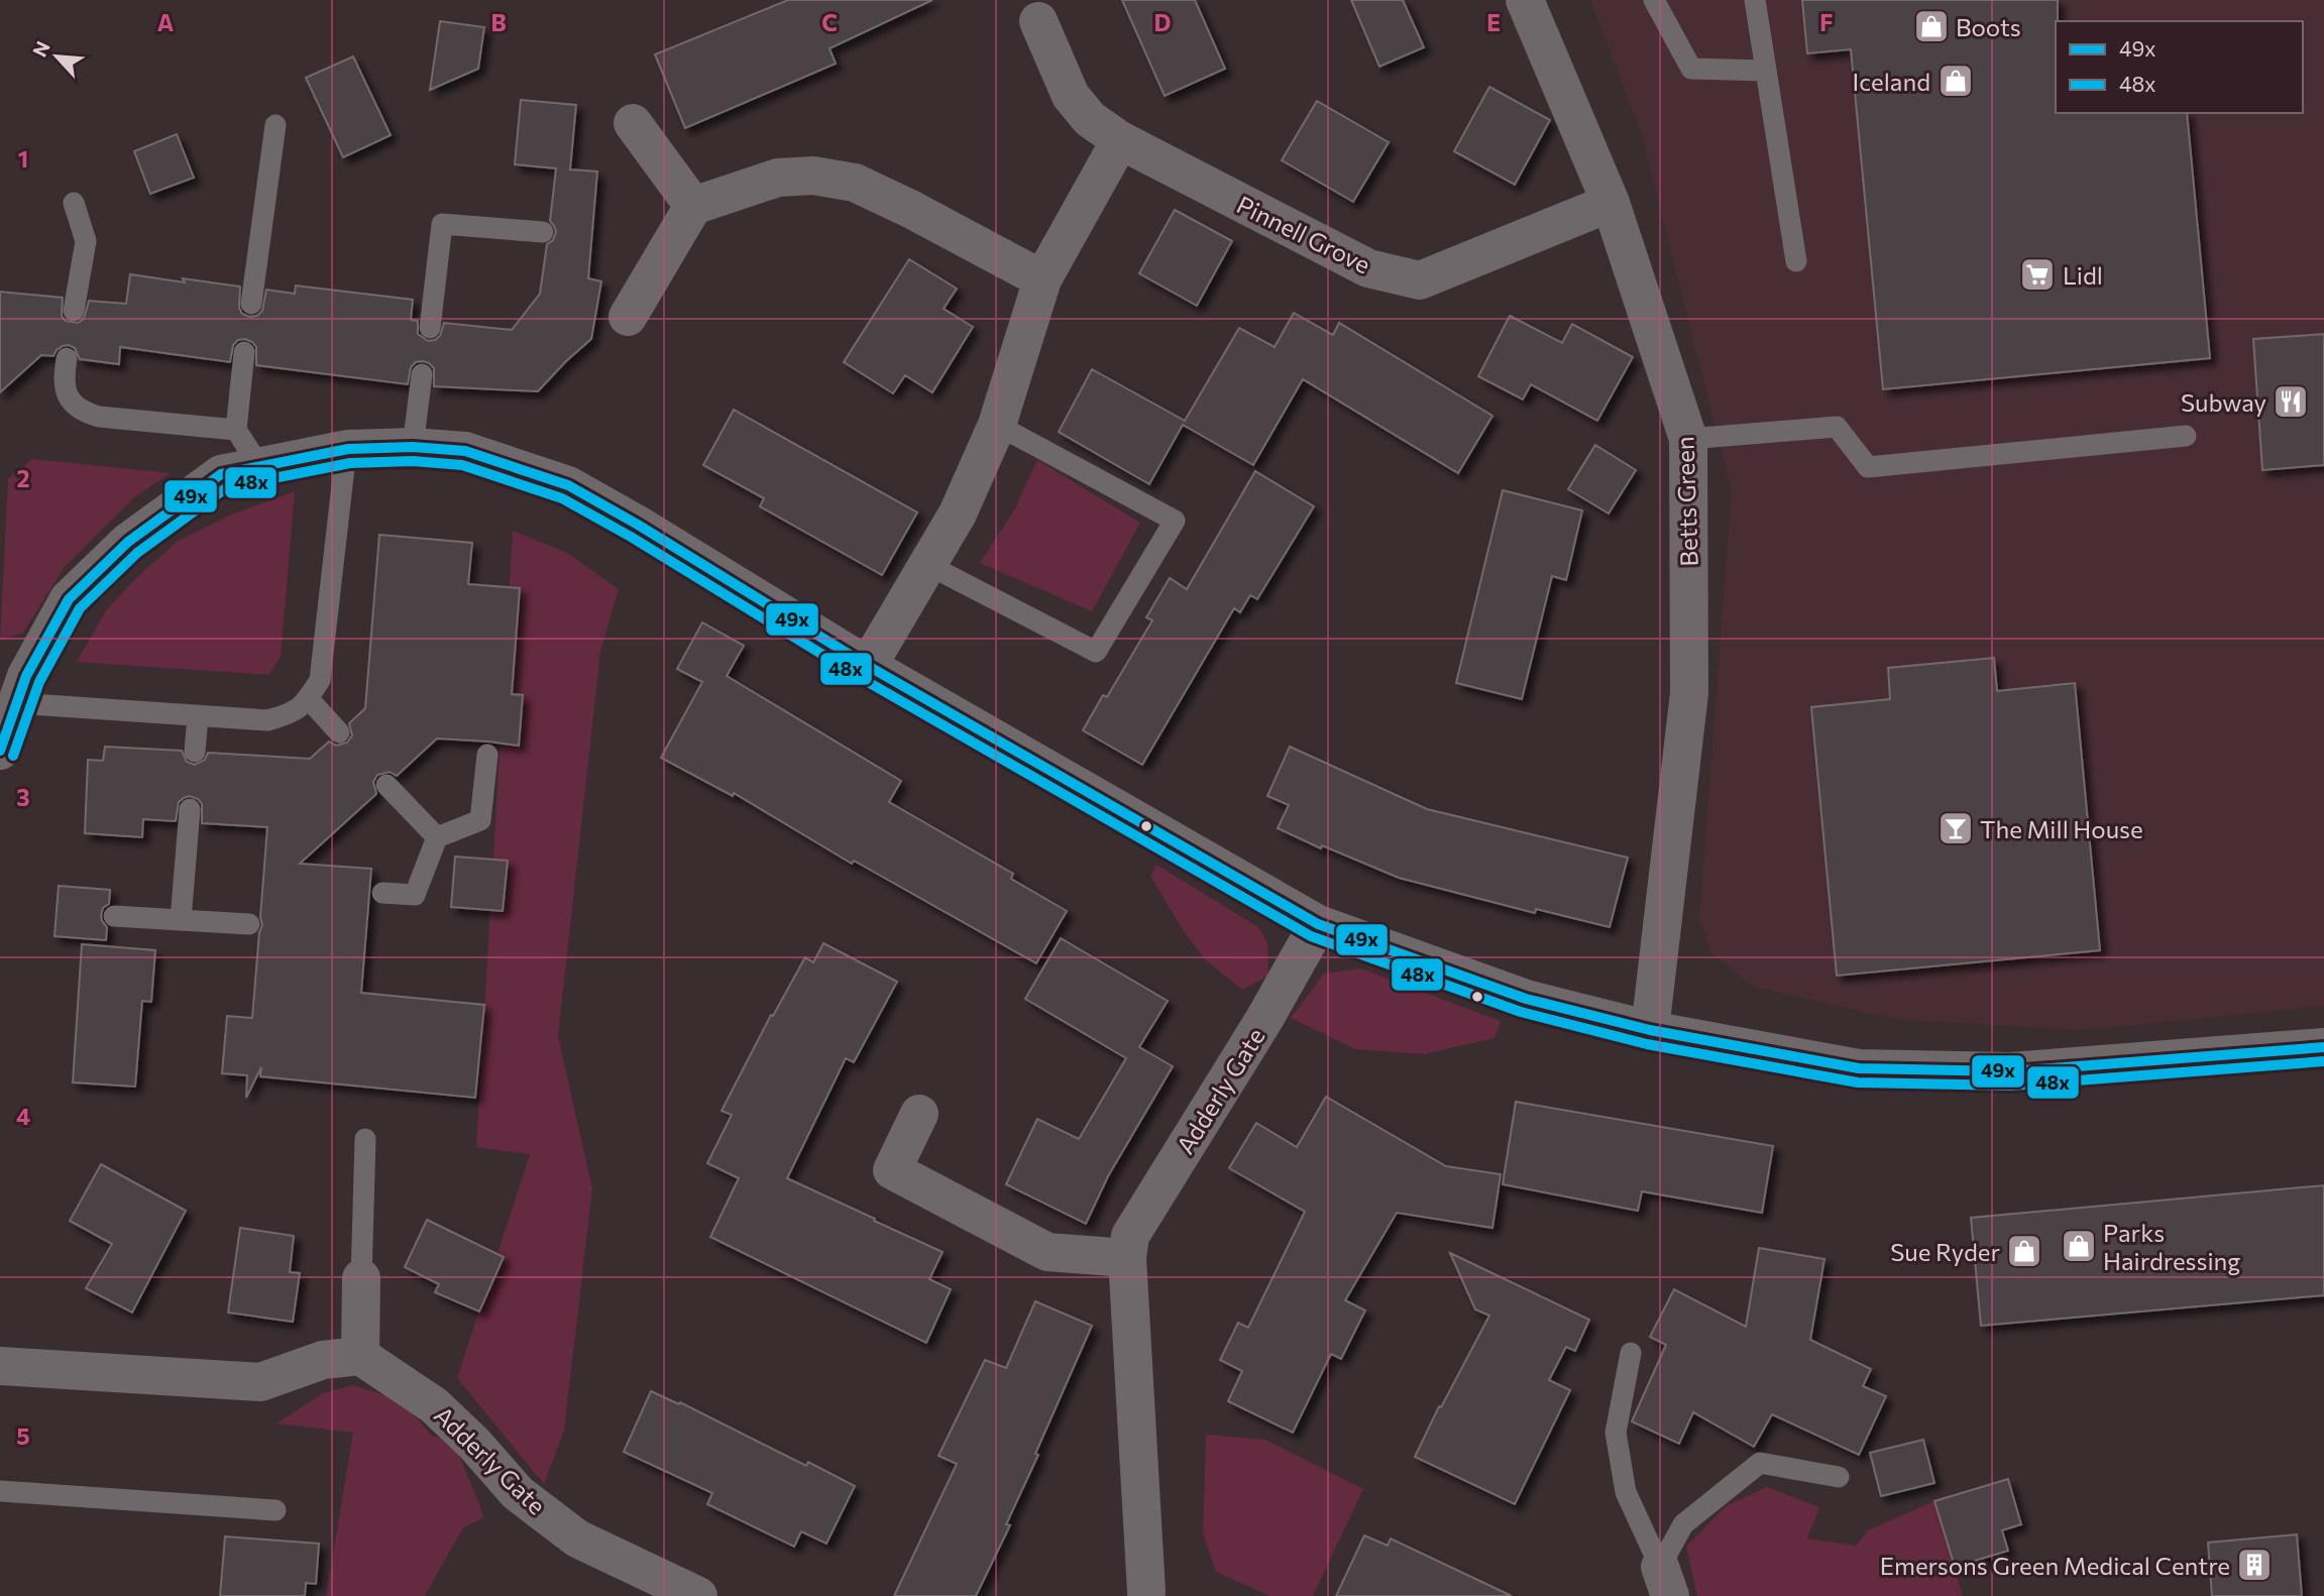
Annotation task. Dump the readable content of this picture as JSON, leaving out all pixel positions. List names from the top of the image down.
{
  "streets": {
    "street": ["Pinnell Grove", "Betts Green", "Adderly Gate"]
  },
  "crossings": [
    ["Pinnell Grove", "Betts Green"]
  ],
  "places": {
    "shop": [
      "Boots",
      "Iceland",
      "Parks Hairdressing",
      "Sue Ryder"
    ],
    "supermarket": ["Lidl"],
    "restaurant": ["Subway"],
    "bar": ["The Mill House"],
    "building": ["Emersons Green Medical Centre"]
  },
  "lines": ["transit line 49x", "transit line 48x"],
  "legend": ["49x", "48x"],
  "north": "top left",
  "grid": {
    "columns": [
      "A",
      "B",
      "C",
      "D",
      "E",
      "F"
    ],
    "rows": [
      "1",
      "2",
      "3",
      "4",
      "5"
    ]
  }
}
